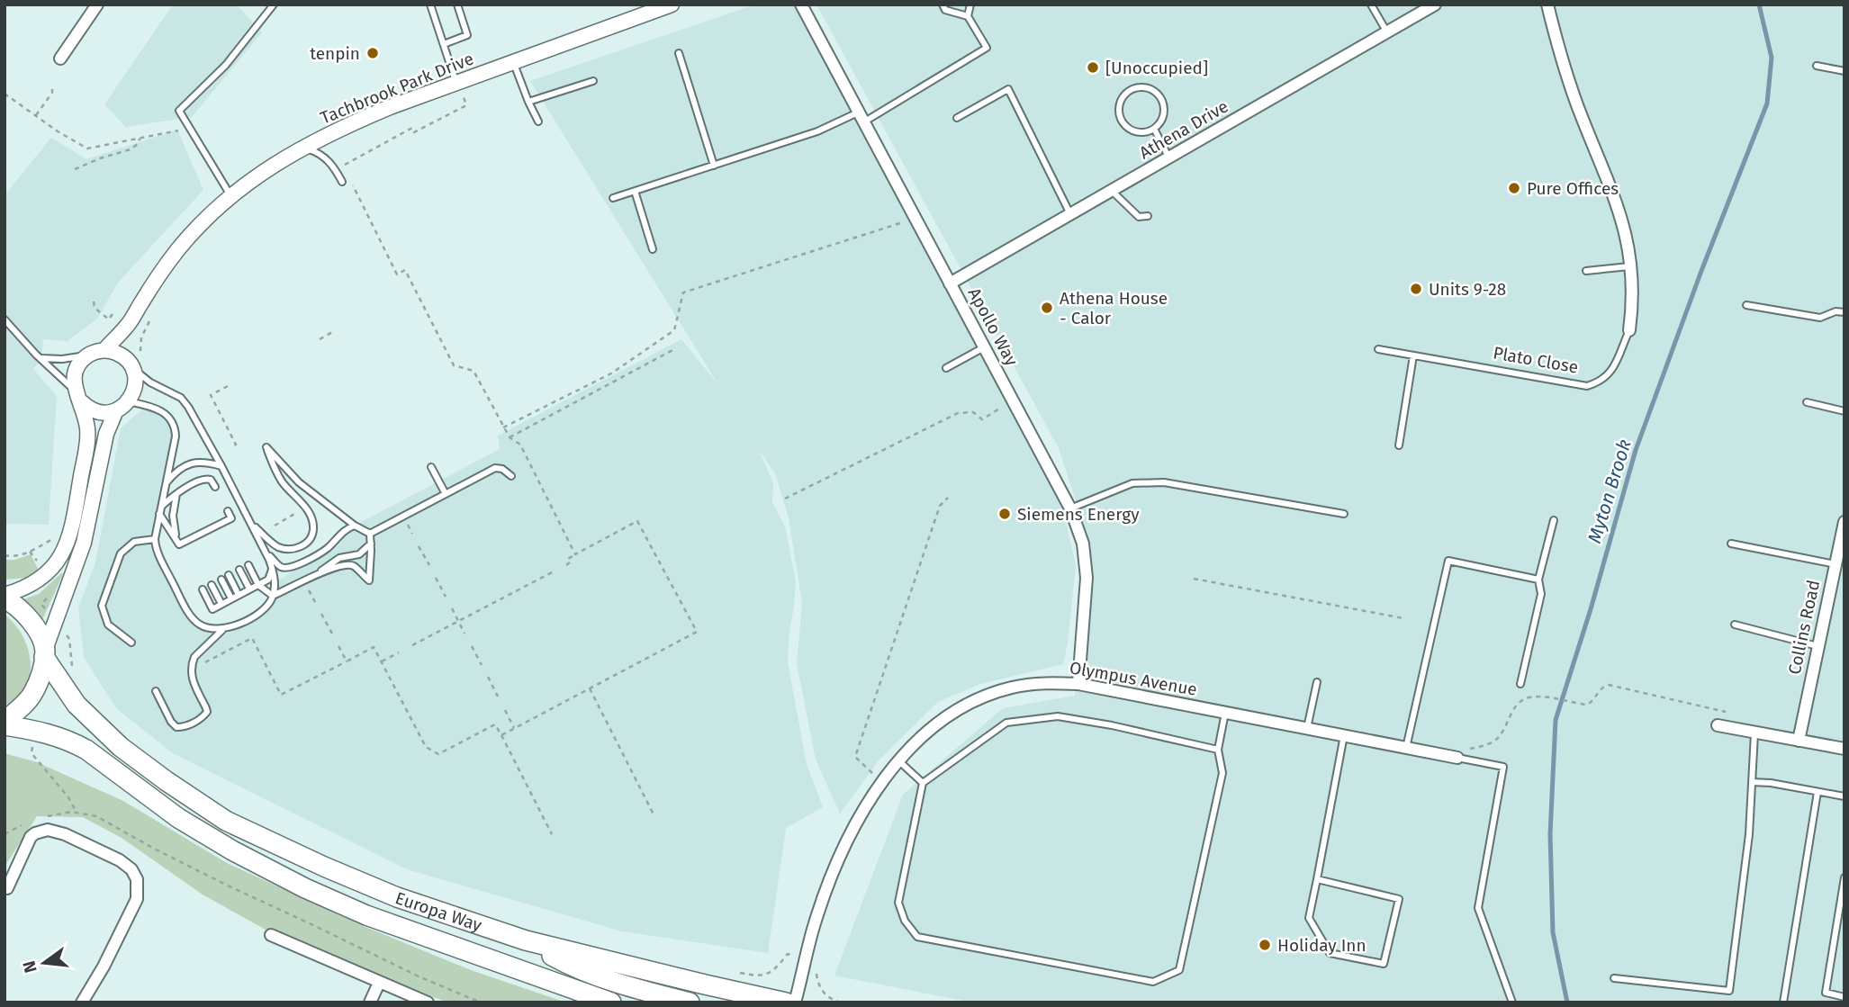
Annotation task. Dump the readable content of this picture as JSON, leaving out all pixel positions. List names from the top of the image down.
{
  "streets": {
    "highway": ["Europa Way"],
    "street": [
      "Tachbrook Park Drive",
      "Athena Drive",
      "Apollo Way",
      "Plato Close",
      "Collins Road",
      "Olympus Avenue"
    ]
  },
  "crossings": [
    ["Tachbrook Park Drive", "Europa Way"],
    ["Athena Drive", "Apollo Way"],
    ["Apollo Way", "Olympus Avenue"]
  ],
  "water": ["Myton Brook"],
  "places": [
    "tenpin",
    "[Unoccupied]",
    "Pure Offices",
    "Units 9-28",
    "Athena House - Calor",
    "Siemens Energy",
    "Holiday Inn"
  ],
  "north": "left"
}
